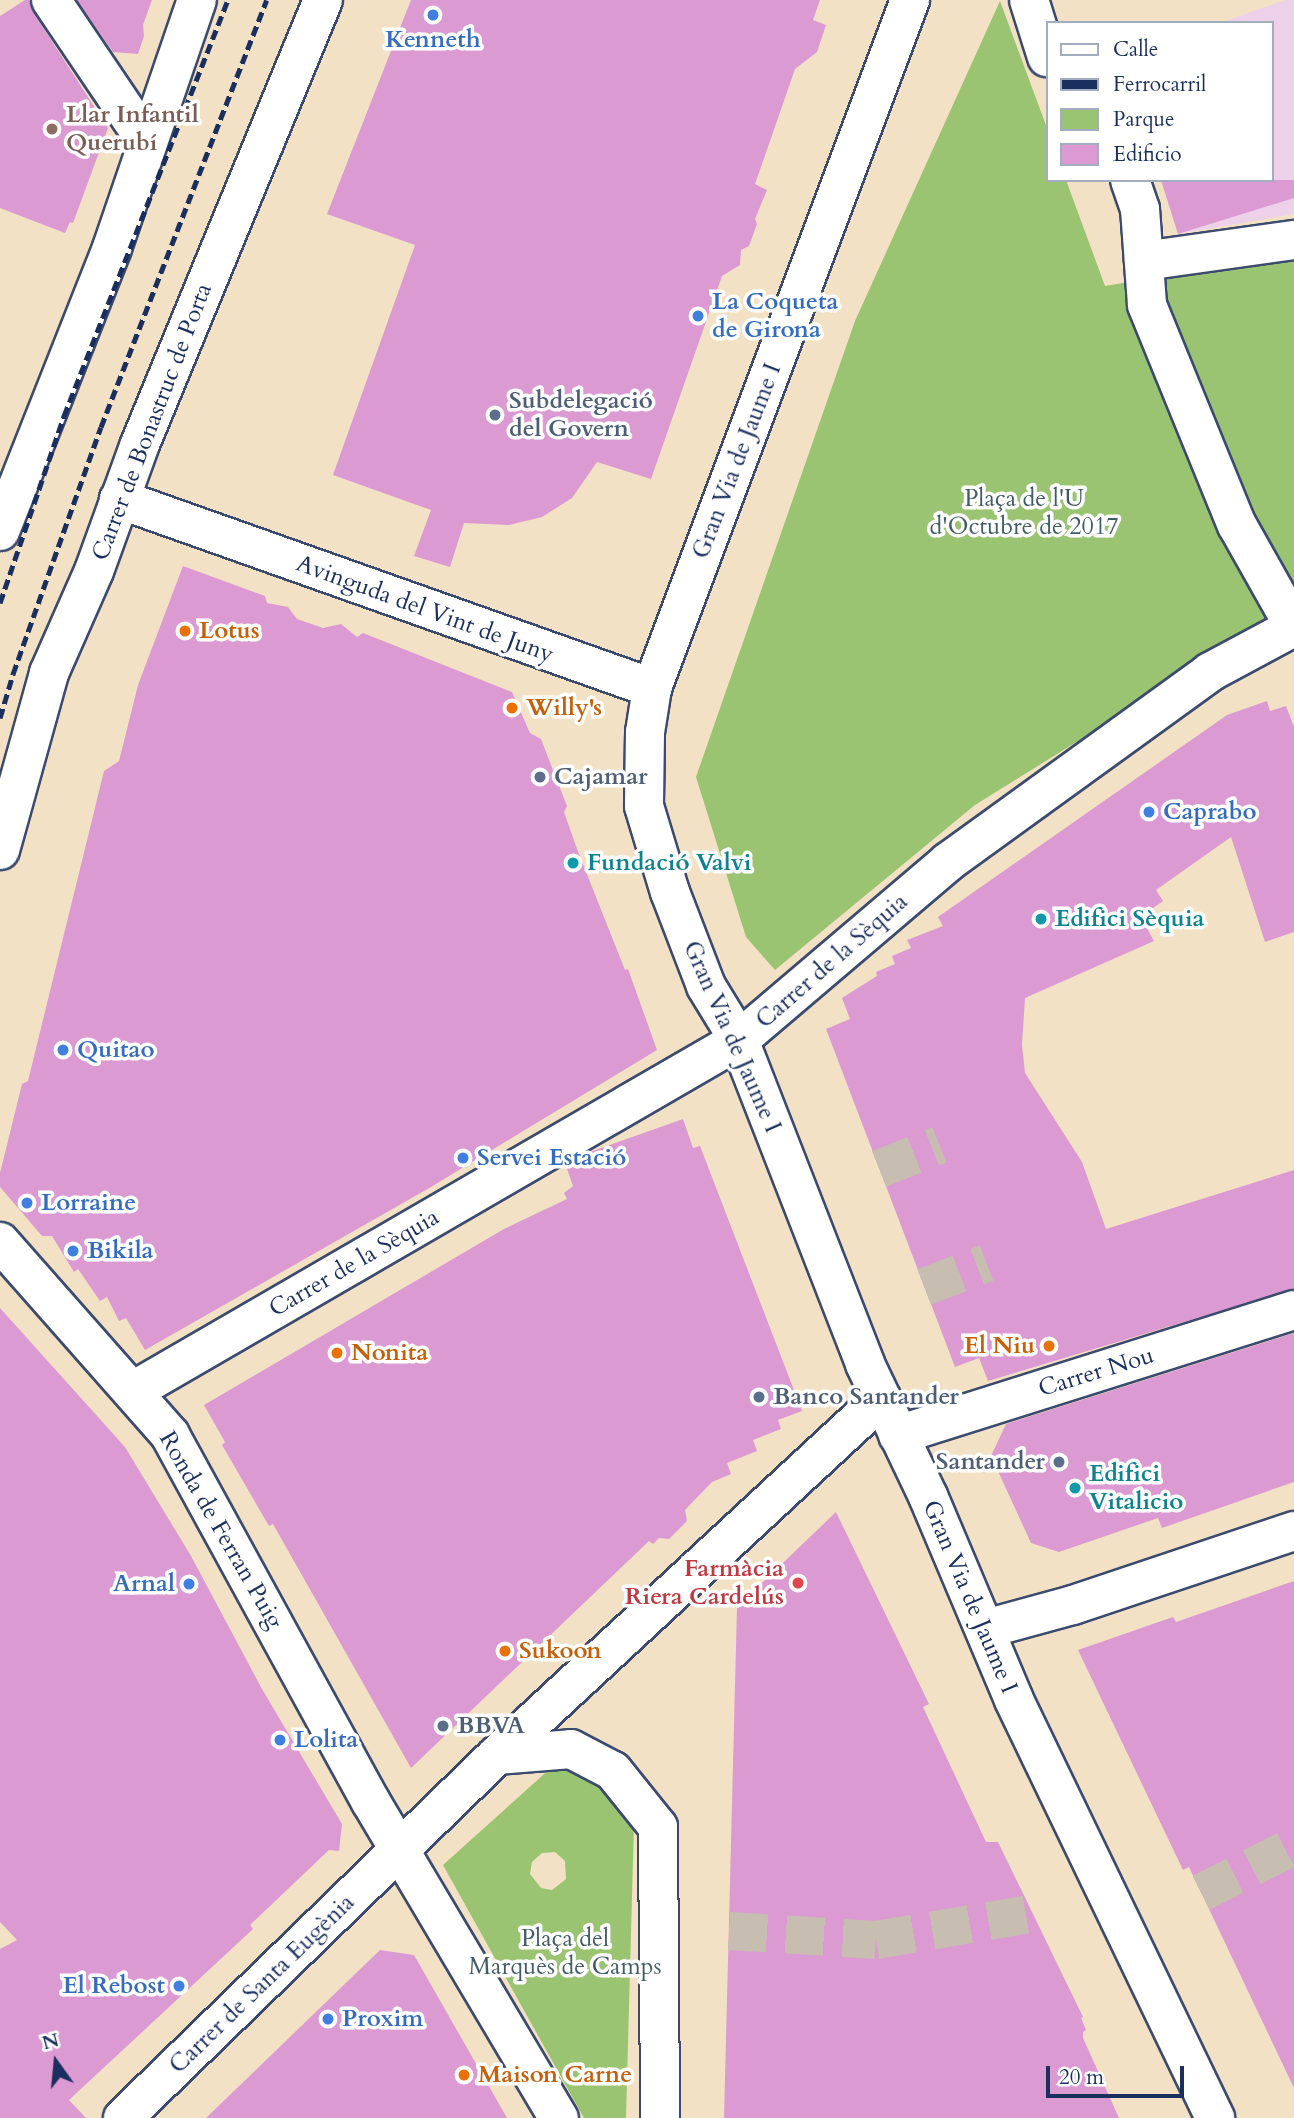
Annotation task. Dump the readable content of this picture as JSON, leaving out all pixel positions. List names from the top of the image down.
{
  "streets": {
    "street": [
      "Carrer de Bonastruc de Porta",
      "Gran Via de Jaume I",
      "Avinguda del Vint de Juny",
      "Carrer de la Sèquia",
      "Carrer Nou",
      "Ronda de Ferran Puig",
      "Carrer de Santa Eugènia"
    ]
  },
  "crossings": [
    ["Carrer de Bonastruc de Porta", "Avinguda del Vint de Juny"],
    ["Gran Via de Jaume I", "Avinguda del Vint de Juny"],
    ["Gran Via de Jaume I", "Carrer de la Sèquia"],
    ["Gran Via de Jaume I", "Carrer Nou"],
    ["Carrer de la Sèquia", "Ronda de Ferran Puig"],
    ["Ronda de Ferran Puig", "Carrer de Santa Eugènia"]
  ],
  "parks": ["Plaça de l'U d'Octubre de 2017", "Plaça del Marquès de Camps"],
  "places": [
    "Kenneth",
    "Llar Infantil Querubí",
    "La Coqueta de Girona",
    "Subdelegació del Govern",
    "Lotus",
    "Willy's",
    "Cajamar",
    "Caprabo",
    "Fundació Valvi",
    "Edifici Sèquia",
    "Quitao",
    "Servei Estació",
    "Lorraine",
    "Bikila",
    "El Niu",
    "Nonita",
    "Banco Santander",
    "Santander",
    "Edifici Vitalicio",
    "Farmàcia Riera Cardelús",
    "Arnal",
    "Sukoon",
    "BBVA",
    "Lolita",
    "El Rebost",
    "Proxim",
    "Maison Carne"
  ],
  "legend": [
    "Calle",
    "Ferrocarril",
    "Parque",
    "Edificio"
  ],
  "scale_bar": "20 m",
  "north": "top"
}
